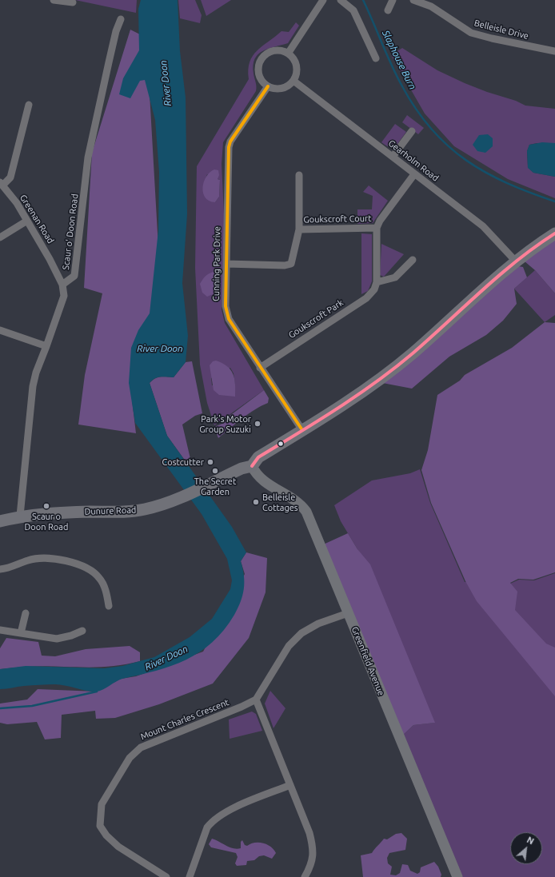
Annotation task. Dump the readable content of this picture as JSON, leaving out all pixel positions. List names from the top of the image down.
{
  "streets": {
    "main road": ["Dunure Road"],
    "street": [
      "Belleisle Drive",
      "Gearholm Road",
      "Greenan Road",
      "Goukscroft Court",
      "Scaur o' Doon Road",
      "Cunning Park Drive",
      "Goukscroft Park",
      "Greenfield Avenue",
      "Mount Charles Crescent"
    ]
  },
  "crossings": [
    ["Gearholm Road", "Cunning Park Drive"],
    ["Greenan Road", "Scaur o' Doon Road"],
    ["Cunning Park Drive", "Goukscroft Park"],
    ["Dunure Road", "Greenfield Avenue"]
  ],
  "water": ["Slaphouse Burn", "River Doon"],
  "places": [
    "Park's Motor Group Suzuki",
    "Costcutter",
    "The Secret Garden",
    "Belleisle Cottages",
    "Scaur o Doon Road"
  ],
  "north": "top right"
}
